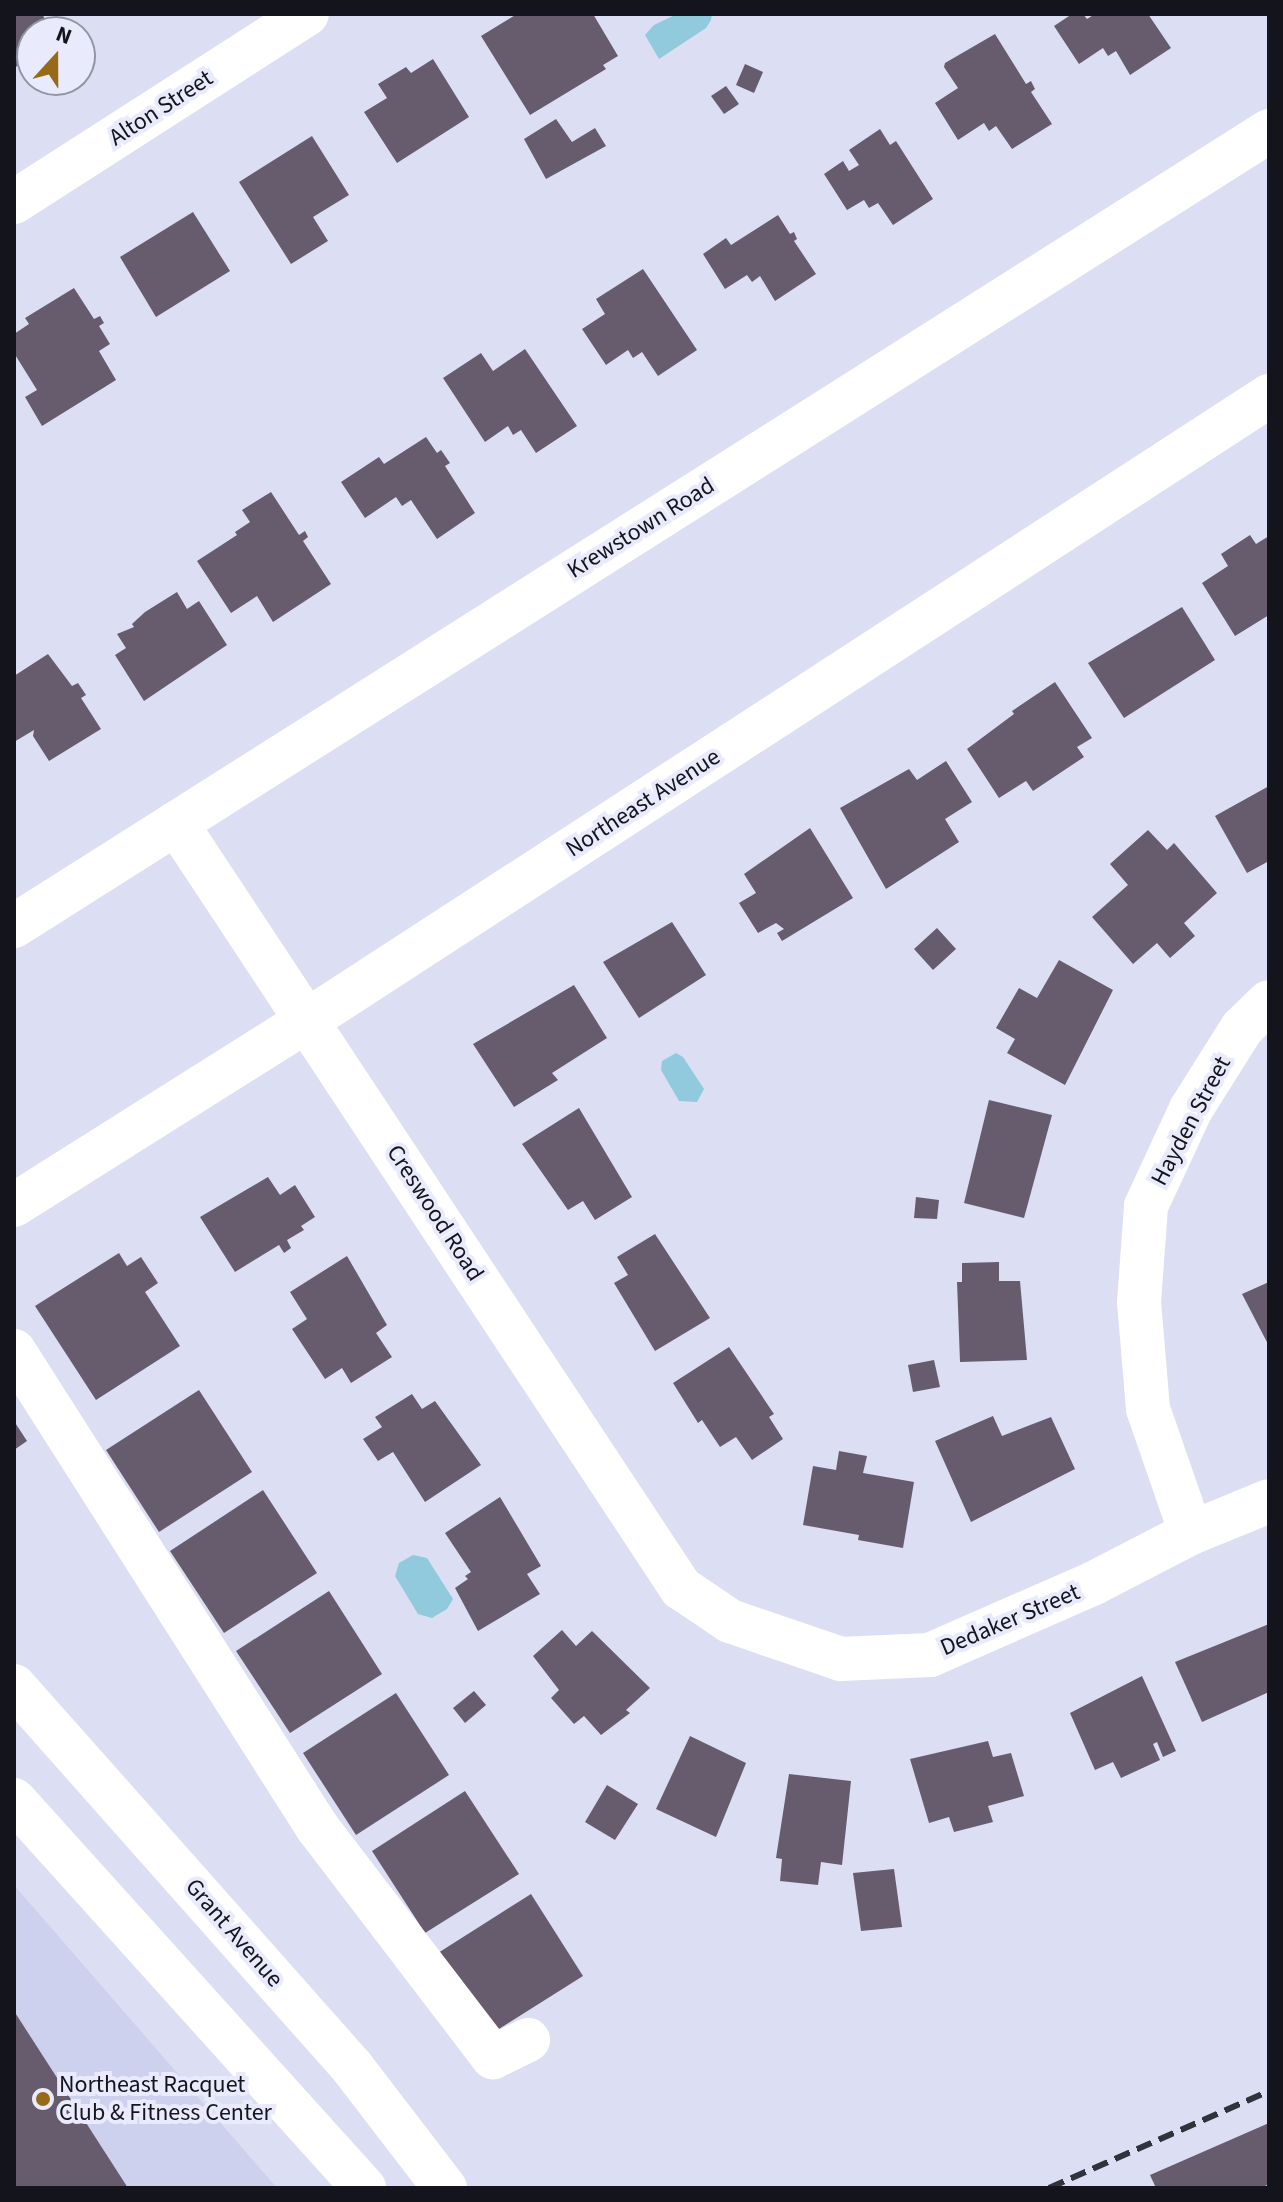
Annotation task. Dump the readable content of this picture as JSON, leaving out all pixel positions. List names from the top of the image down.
{
  "streets": {
    "street": [
      "Alton Street",
      "Krewstown Road",
      "Northeast Avenue",
      "Hayden Street",
      "Creswood Road",
      "Dedaker Street",
      "Grant Avenue"
    ]
  },
  "crossings": [
    ["Krewstown Road", "Creswood Road"],
    ["Northeast Avenue", "Creswood Road"],
    ["Hayden Street", "Dedaker Street"],
    ["Creswood Road", "Dedaker Street"]
  ],
  "places": ["Northeast Racquet Club & Fitness Center"],
  "north": "top"
}
